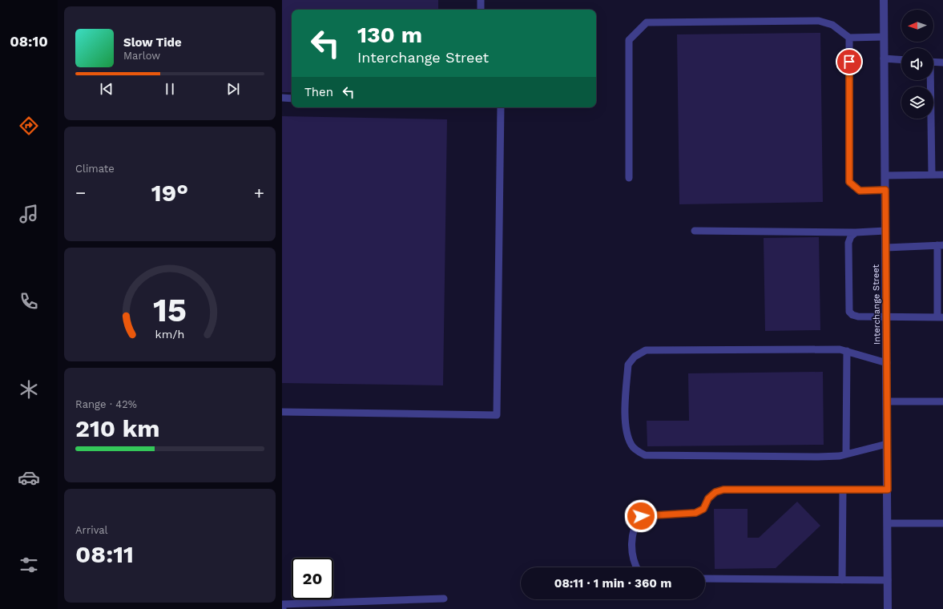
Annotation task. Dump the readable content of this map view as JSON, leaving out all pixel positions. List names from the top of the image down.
{
  "streets": {
    "street": ["Interchange Street"]
  },
  "north": "left",
  "page": {
    "tabs": "08:10",
    "turn": ["130 m", "Interchange Street"],
    "song": ["Slow Tide", "Marlow"],
    "then": "Then",
    "tile": [
      "Climate",
      ["Range · 42%", "210 km"],
      ["Arrival", "08:11"]
    ],
    "heat": ["−", "19°", "+"],
    "limit": "20",
    "trip": "08:11 · 1 min · 360 m",
    "gauge": ["15", "km/h"]
  }
}
